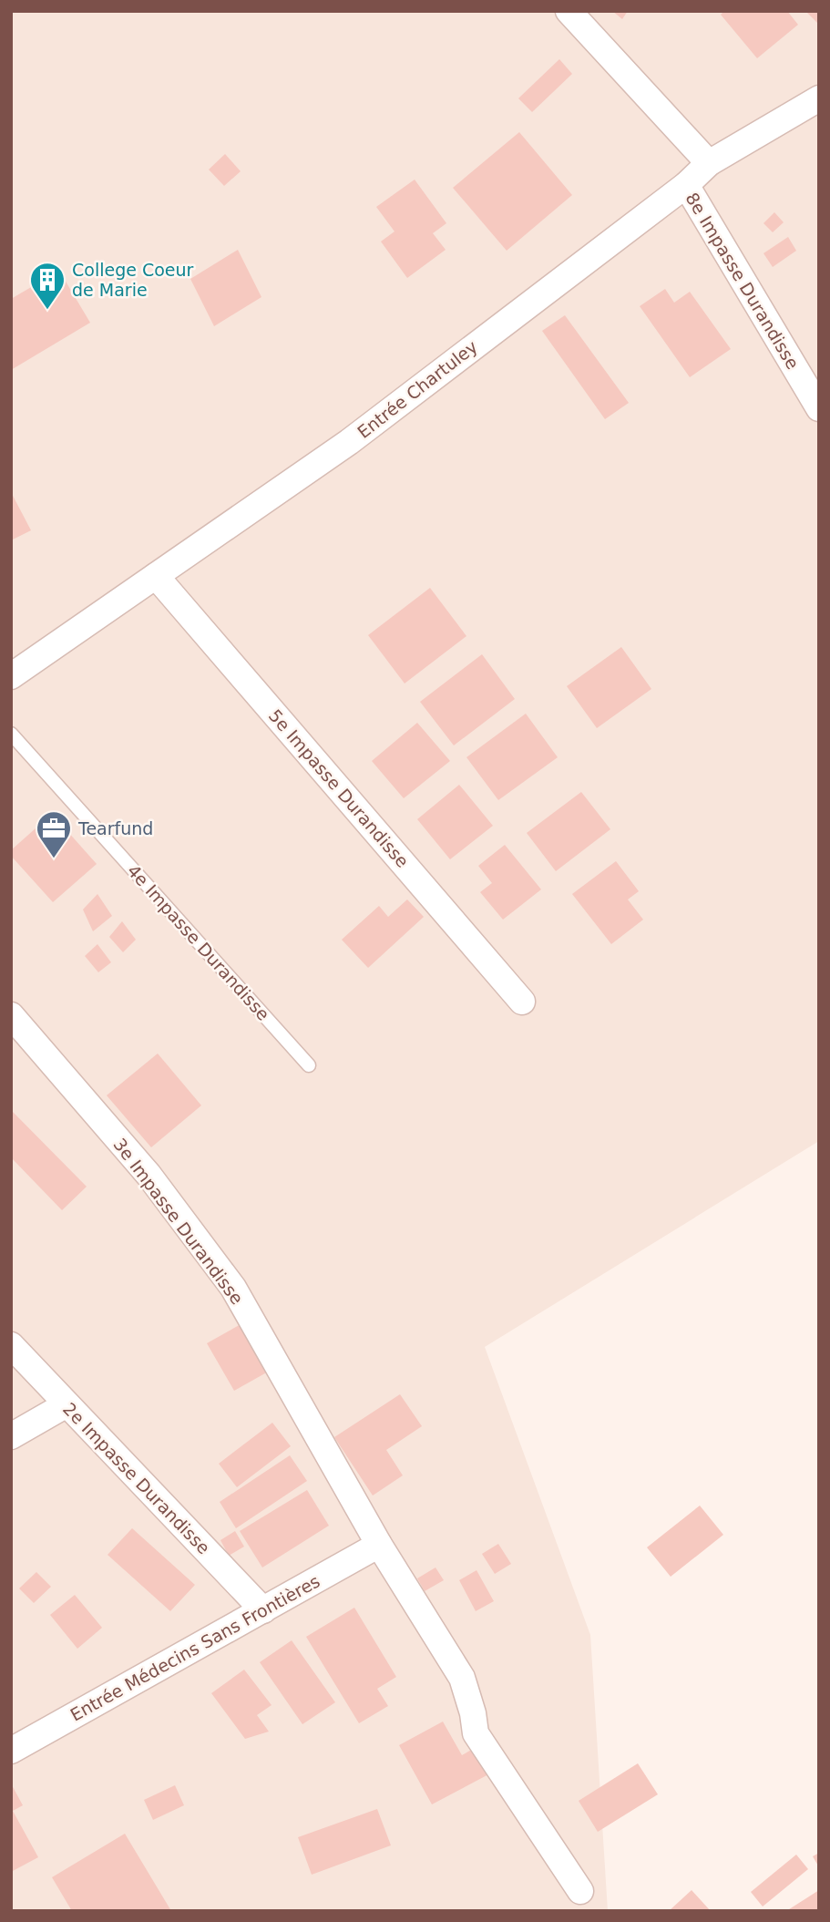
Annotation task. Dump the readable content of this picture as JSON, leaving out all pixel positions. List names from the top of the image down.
{
  "streets": {
    "street": [
      "8e Impasse Durandisse",
      "Entrée Chartuley",
      "5e Impasse Durandisse",
      "3e Impasse Durandisse",
      "2e Impasse Durandisse",
      "Entrée Médecins Sans Frontières"
    ],
    "lane": ["4e Impasse Durandisse"]
  },
  "crossings": [
    ["8e Impasse Durandisse", "Entrée Chartuley"],
    ["Entrée Chartuley", "5e Impasse Durandisse"],
    ["3e Impasse Durandisse", "Entrée Médecins Sans Frontières"],
    ["2e Impasse Durandisse", "Entrée Médecins Sans Frontières"]
  ],
  "places": {
    "building": ["College Coeur de Marie"],
    "office": ["Tearfund"]
  }
}
